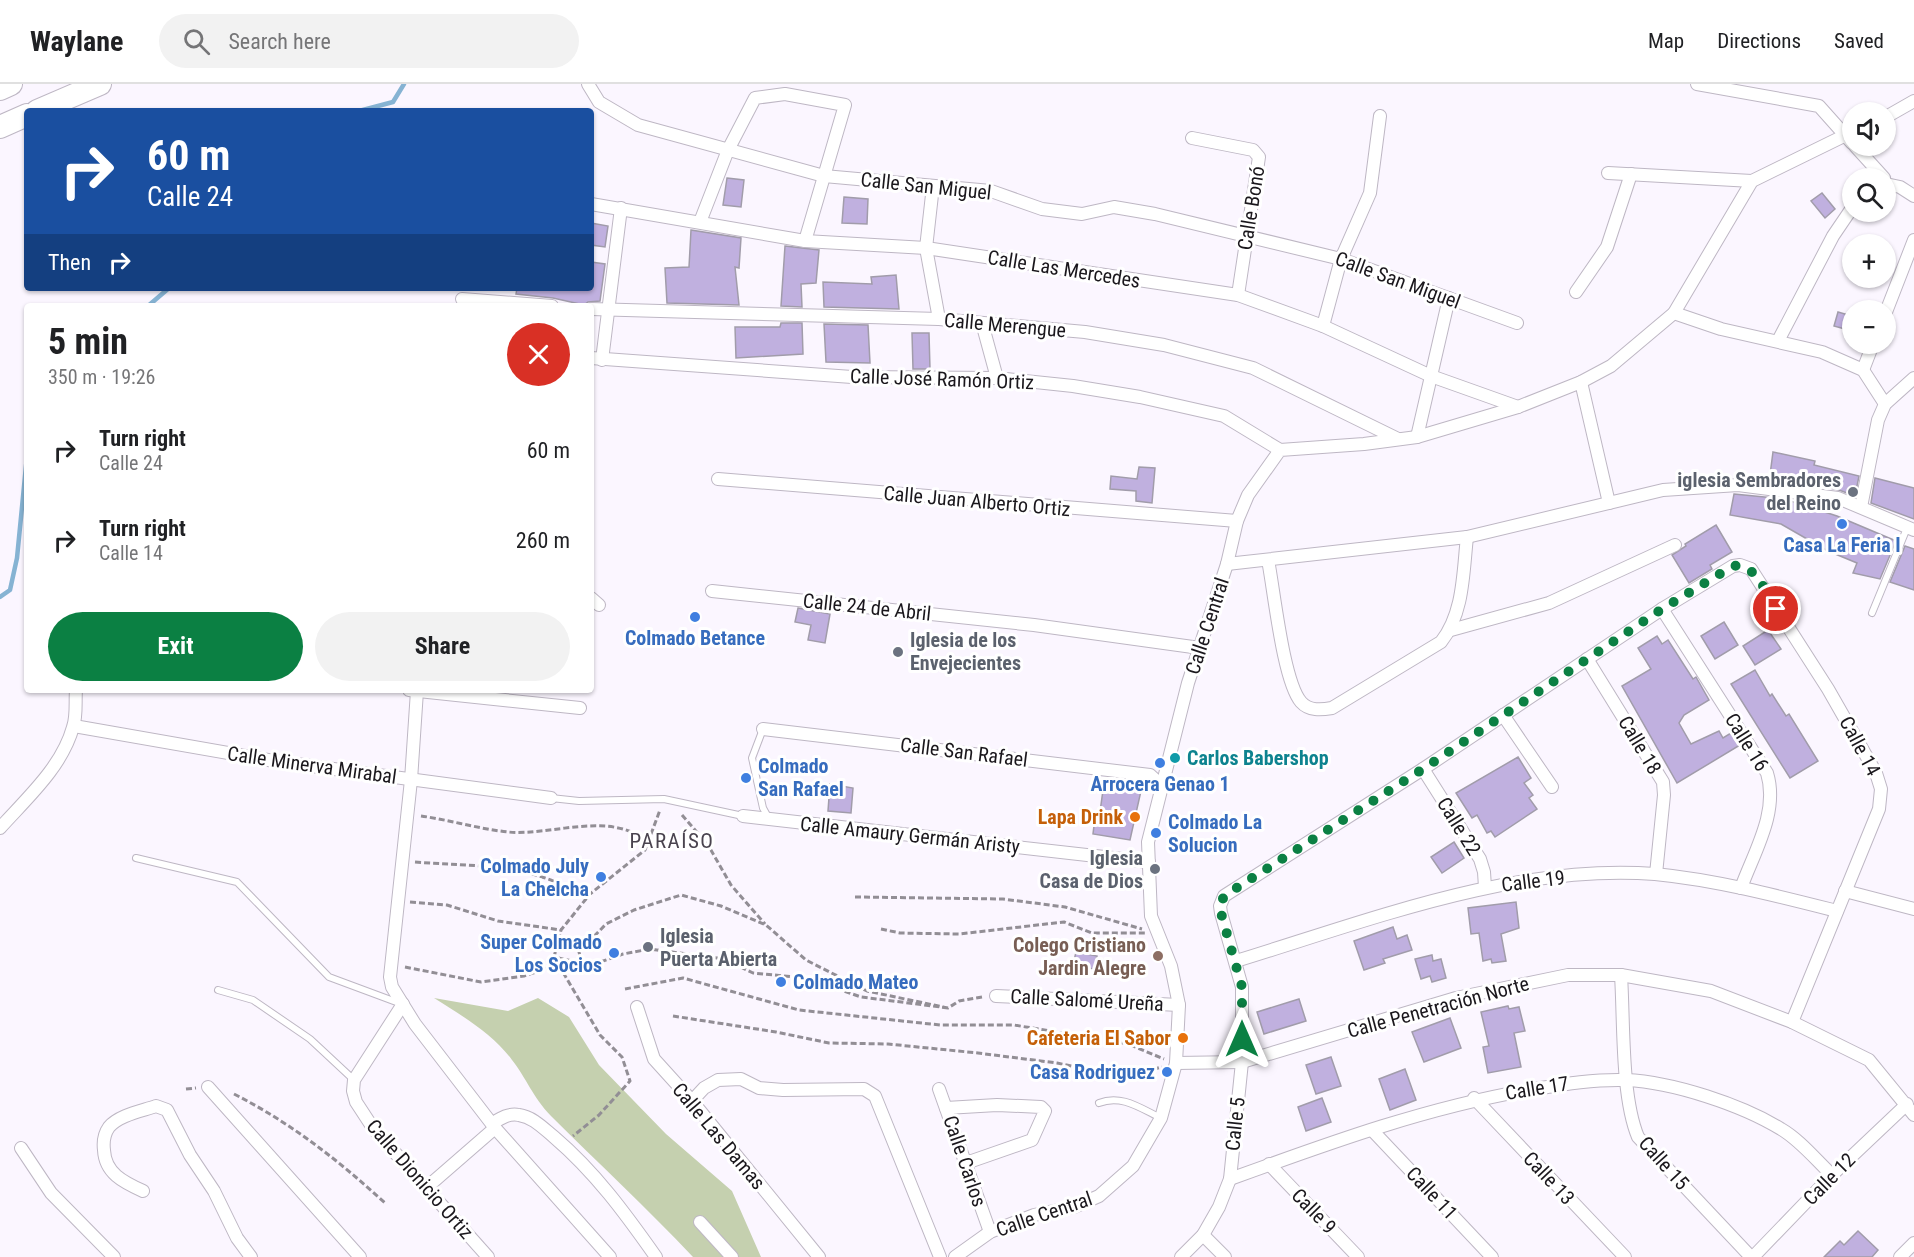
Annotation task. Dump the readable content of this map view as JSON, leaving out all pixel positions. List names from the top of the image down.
{
  "streets": {
    "street": [
      "Calle San Miguel",
      "Calle Bonó",
      "Calle Las Mercedes",
      "Calle Merengue",
      "Calle José Ramón Ortiz",
      "Calle Juan Alberto Ortiz",
      "Calle 24 de Abril",
      "Calle Central",
      "Calle 16",
      "Calle 18",
      "Calle 14",
      "Calle San Rafael",
      "Calle Minerva Mirabal",
      "Calle 22",
      "Calle Amaury Germán Aristy",
      "Calle 19",
      "Calle Salomé Ureña",
      "Calle Penetración Norte",
      "Calle 17",
      "Calle 5",
      "Calle Las Damas",
      "Calle Carlos",
      "Calle 15",
      "Calle 13",
      "Calle Dionicio Ortiz",
      "Calle 12",
      "Calle 11",
      "Calle 9"
    ]
  },
  "crossings": [
    ["Calle San Miguel", "Calle Bonó"],
    ["Calle Bonó", "Calle Las Mercedes"],
    ["Calle 24 de Abril", "Calle Central"],
    ["Calle Central", "Calle San Rafael"],
    ["Calle Central", "Calle Amaury Germán Aristy"],
    ["Calle Central", "Calle Salomé Ureña"],
    ["Calle Central", "Calle Penetración Norte"],
    ["Calle Central", "Calle Carlos"],
    ["Calle 16", "Calle 14"],
    ["Calle 16", "Calle 19"],
    ["Calle 18", "Calle 19"],
    ["Calle 14", "Calle 19"],
    ["Calle 14", "Calle Penetración Norte"],
    ["Calle 22", "Calle 19"],
    ["Calle 22", "Calle 5"],
    ["Calle 19", "Calle 5"],
    ["Calle Penetración Norte", "Calle 5"],
    ["Calle Penetración Norte", "Calle 15"],
    ["Calle Penetración Norte", "Calle 12"],
    ["Calle 17", "Calle 5"],
    ["Calle 17", "Calle 15"],
    ["Calle 17", "Calle 13"],
    ["Calle 17", "Calle 12"],
    ["Calle 17", "Calle 11"],
    ["Calle 17", "Calle 9"],
    ["Calle 15", "Calle 12"]
  ],
  "districts": ["PARAÍSO"],
  "places": [
    "iglesia Sembradores del Reino",
    "Casa La Feria I",
    "Colmado Betance",
    "Iglesia de los Envejecientes",
    "Carlos Babershop",
    "Arrocera Genao 1",
    "Colmado San Rafael",
    "Lapa Drink",
    "Colmado La Solucion",
    "Iglesia Casa de Dios",
    "Colmado July La Chelcha",
    "Iglesia Puerta Abierta",
    "Super Colmado Los Socios",
    "Colego Cristiano Jardin Alegre",
    "Colmado Mateo",
    "Cafeteria El Sabor",
    "Casa Rodriguez"
  ],
  "page": {
    "header": "Waylane",
    "search": "Search here",
    "nav": ["Map", "Directions", "Saved"],
    "map_buttons": ["+", "−"],
    "turn": ["60 m", "Calle 24"],
    "then": "Then",
    "heading": ["5 min", "350 m · 19:26"],
    "list": [
      {
        "name": "Turn right",
        "note": "Calle 24",
        "value": "60 m"
      },
      {
        "name": "Turn right",
        "note": "Calle 14",
        "value": "260 m"
      }
    ],
    "buttons": ["Exit", "Share"]
  }
}
